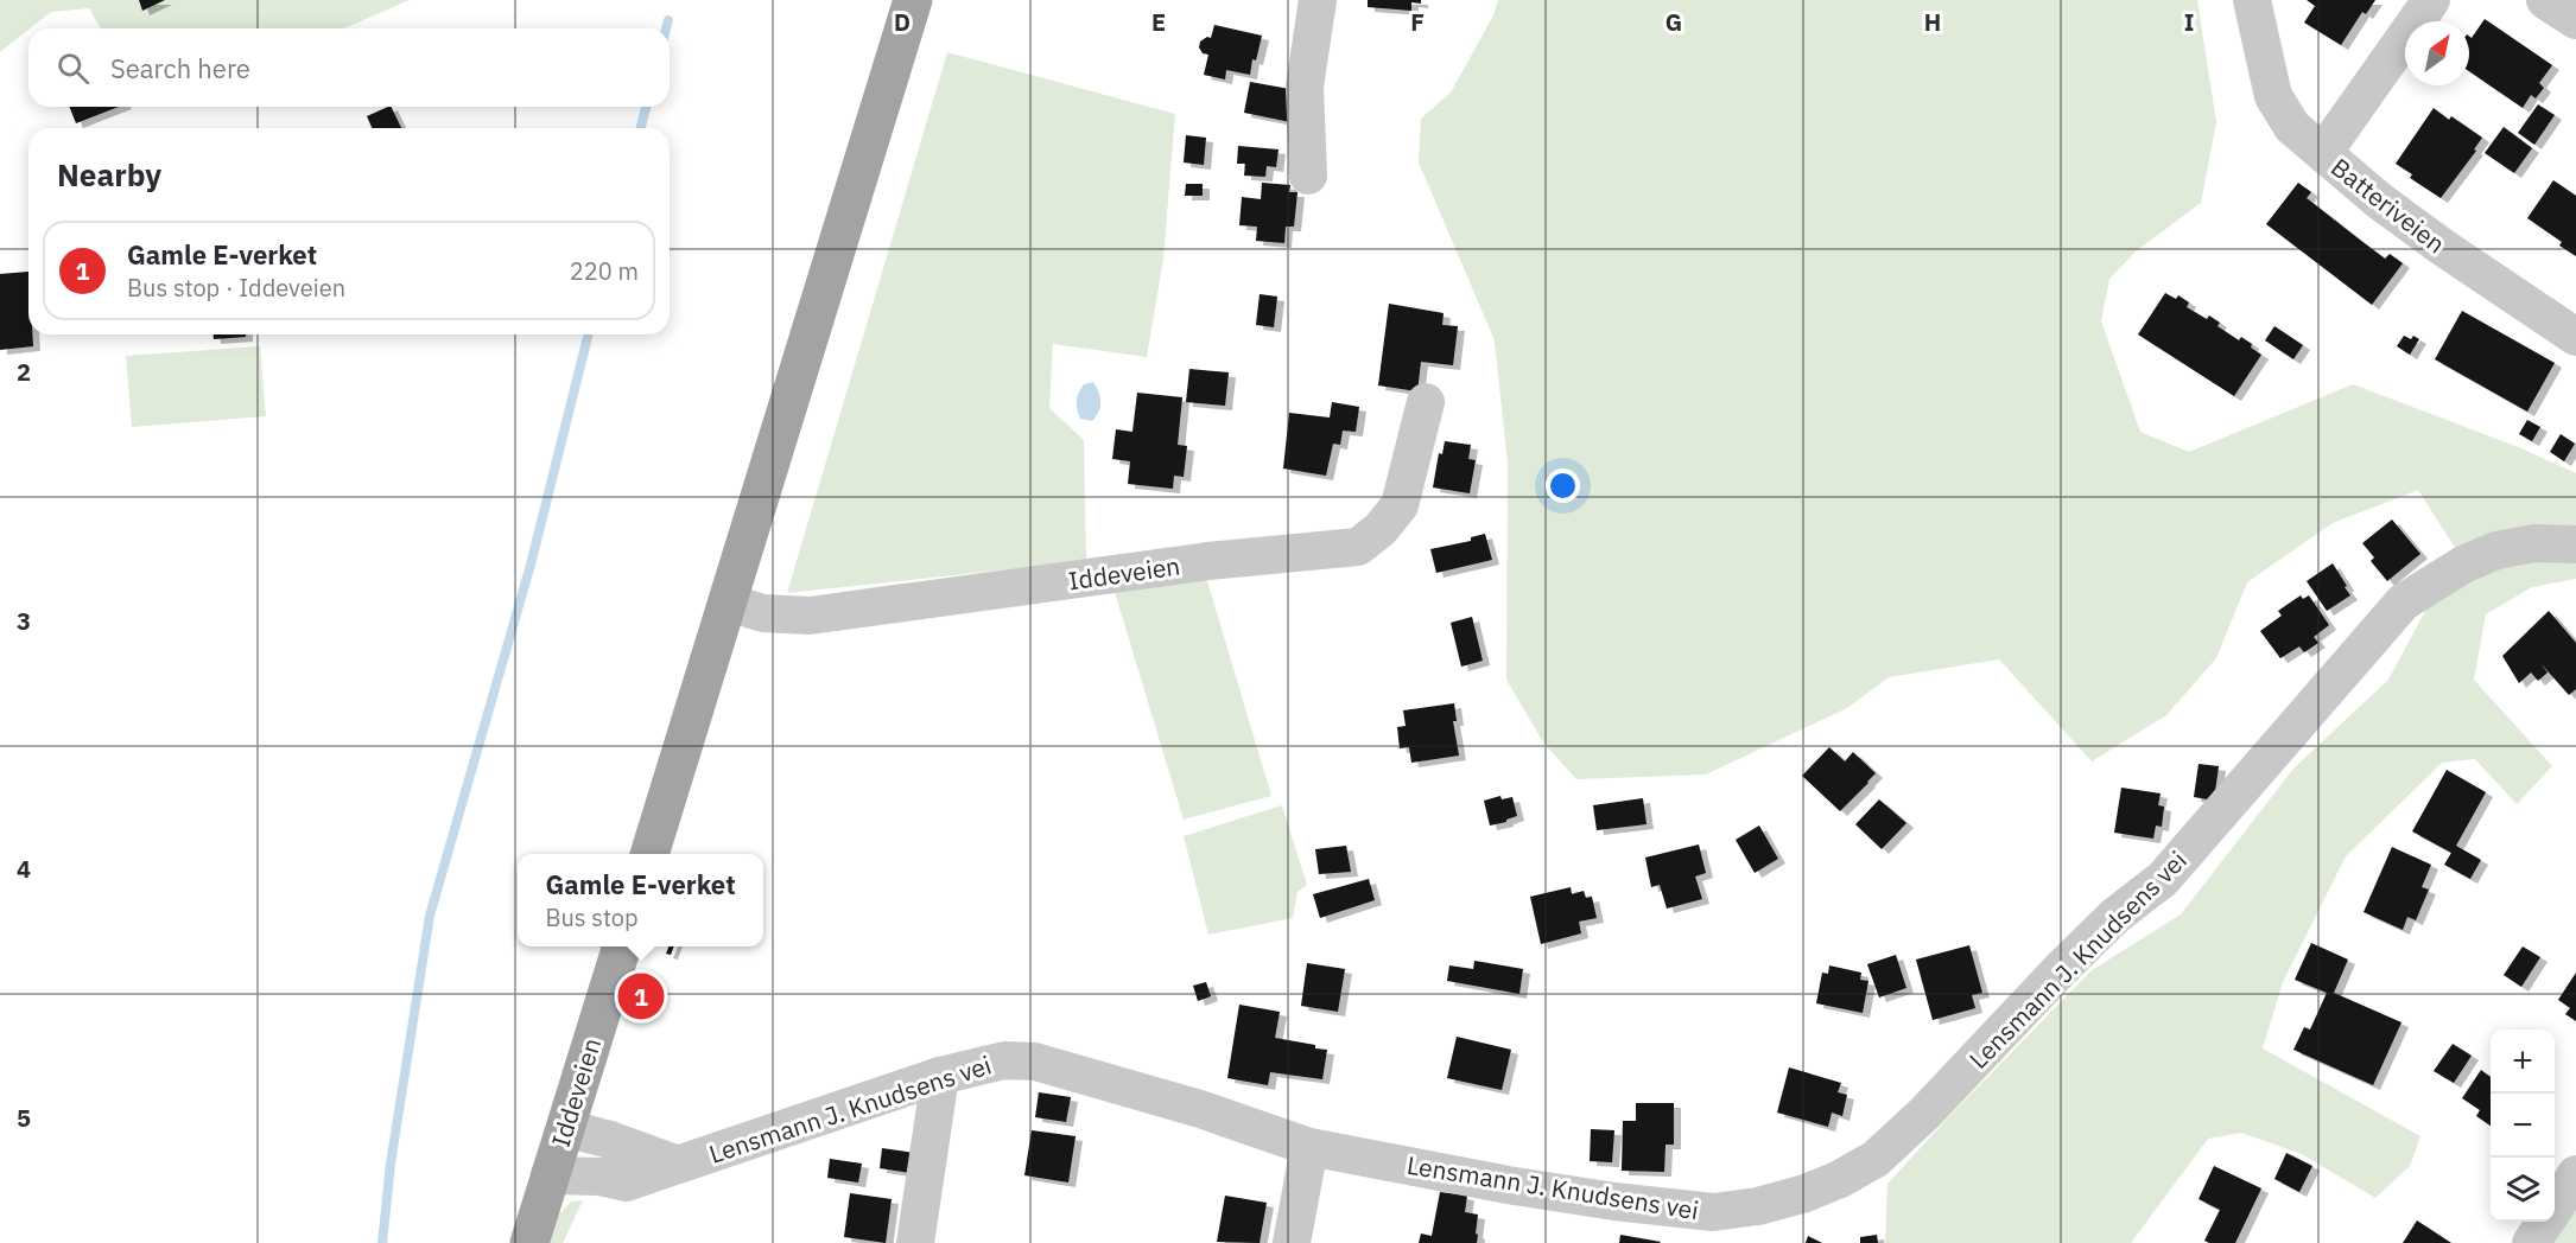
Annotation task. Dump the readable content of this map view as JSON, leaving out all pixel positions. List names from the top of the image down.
{
  "streets": {
    "main road": ["Iddeveien"],
    "street": ["Batteriveien", "Lensmann J. Knudsens vei"]
  },
  "crossings": [
    ["Iddeveien", "Lensmann J. Knudsens vei"]
  ],
  "north": "top right",
  "page": {
    "search": "Search here",
    "heading": "Nearby",
    "list": [
      {
        "mark": "1",
        "name": "Gamle E-verket",
        "note": "Bus stop · Iddeveien",
        "value": "220 m"
      }
    ],
    "popup": ["Gamle E-verket", "Bus stop"],
    "pins": "1",
    "map_buttons": ["+", "−"]
  },
  "grid": {
    "columns": [
      "D",
      "E",
      "F",
      "G",
      "H",
      "I"
    ],
    "rows": [
      "2",
      "3",
      "4",
      "5"
    ]
  }
}
